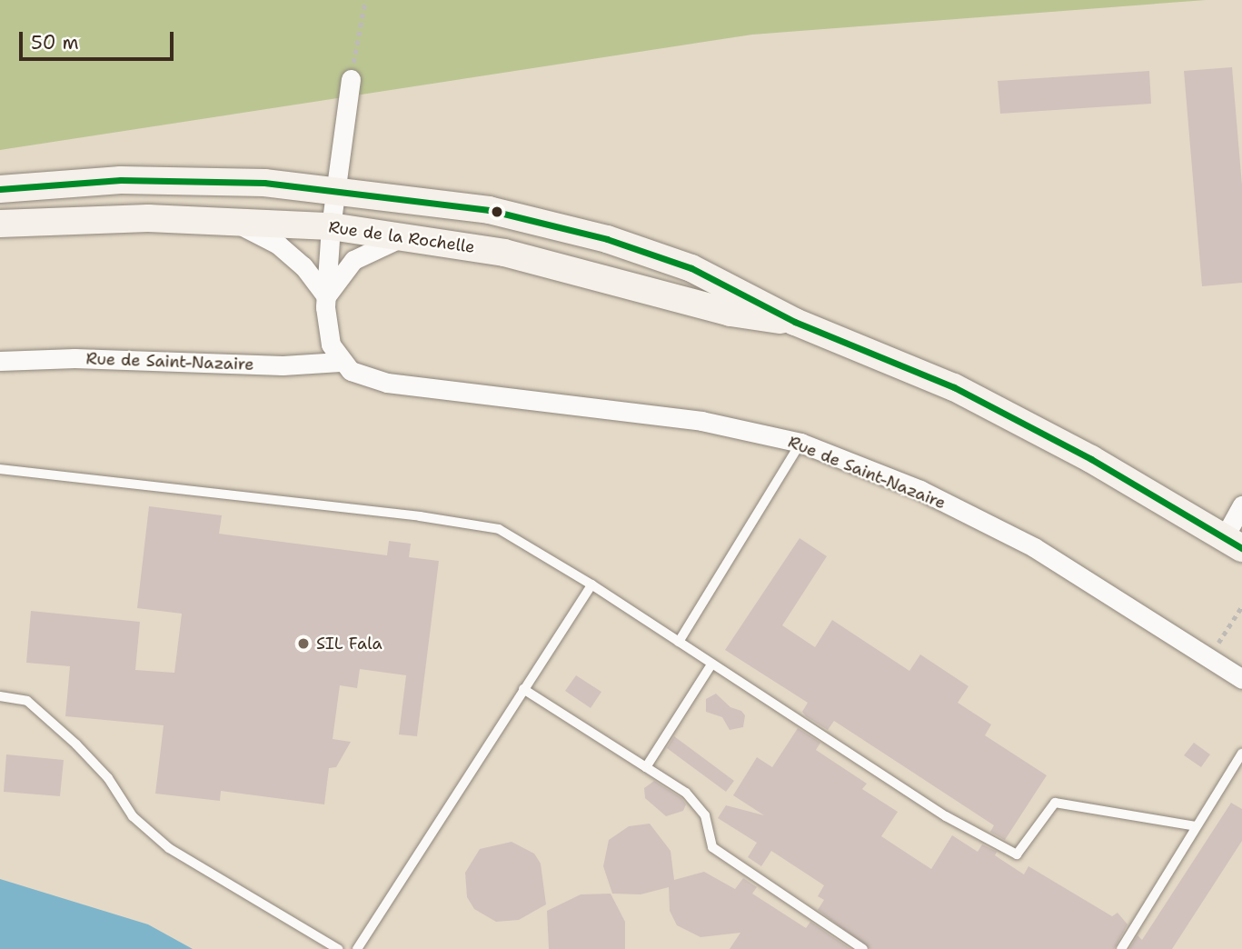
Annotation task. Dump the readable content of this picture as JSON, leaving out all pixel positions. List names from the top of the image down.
{
  "streets": {
    "main road": ["Rue de la Rochelle"],
    "street": ["Rue de Saint-Nazaire"]
  },
  "places": ["SIL Fala"],
  "scale_bar": "50 m"
}
